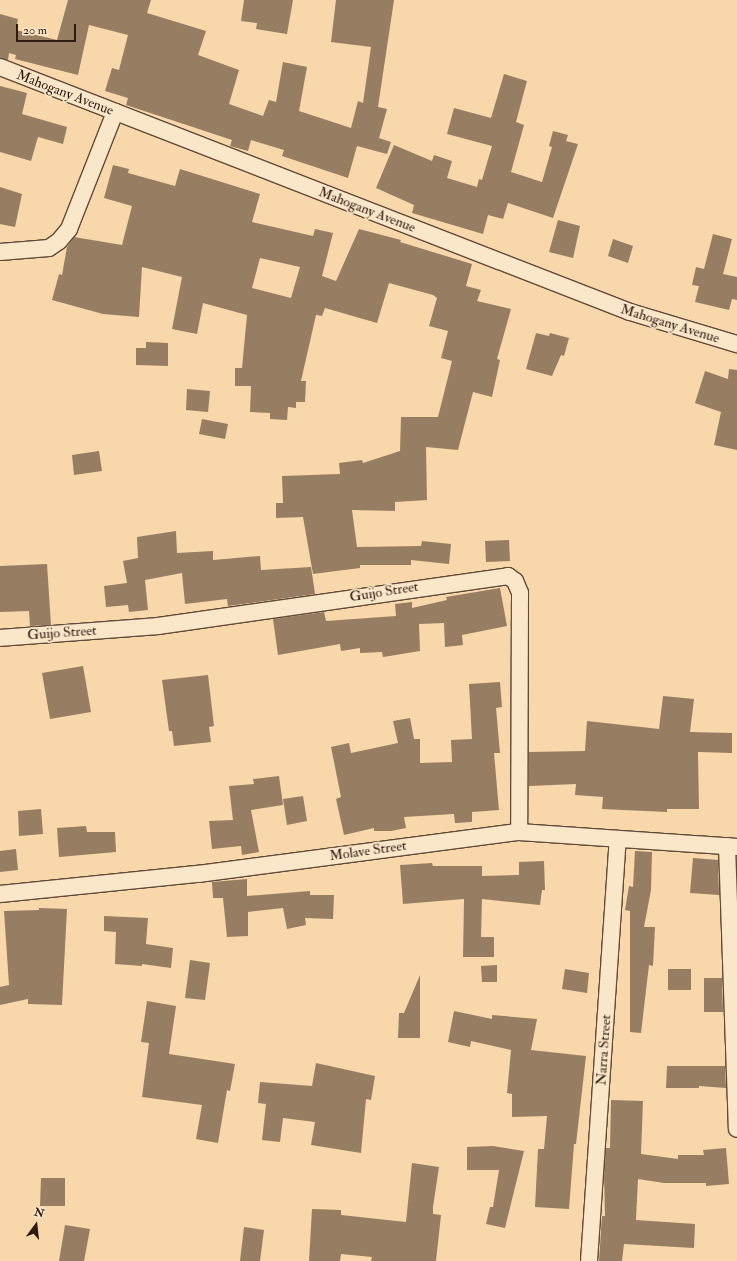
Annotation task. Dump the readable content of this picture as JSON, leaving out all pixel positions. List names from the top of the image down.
{
  "streets": {
    "street": [
      "Mahogany Avenue",
      "Guijo Street",
      "Molave Street",
      "Narra Street"
    ]
  },
  "crossings": [
    ["Guijo Street", "Molave Street"],
    ["Molave Street", "Narra Street"]
  ],
  "scale_bar": "20 m",
  "north": "top"
}
